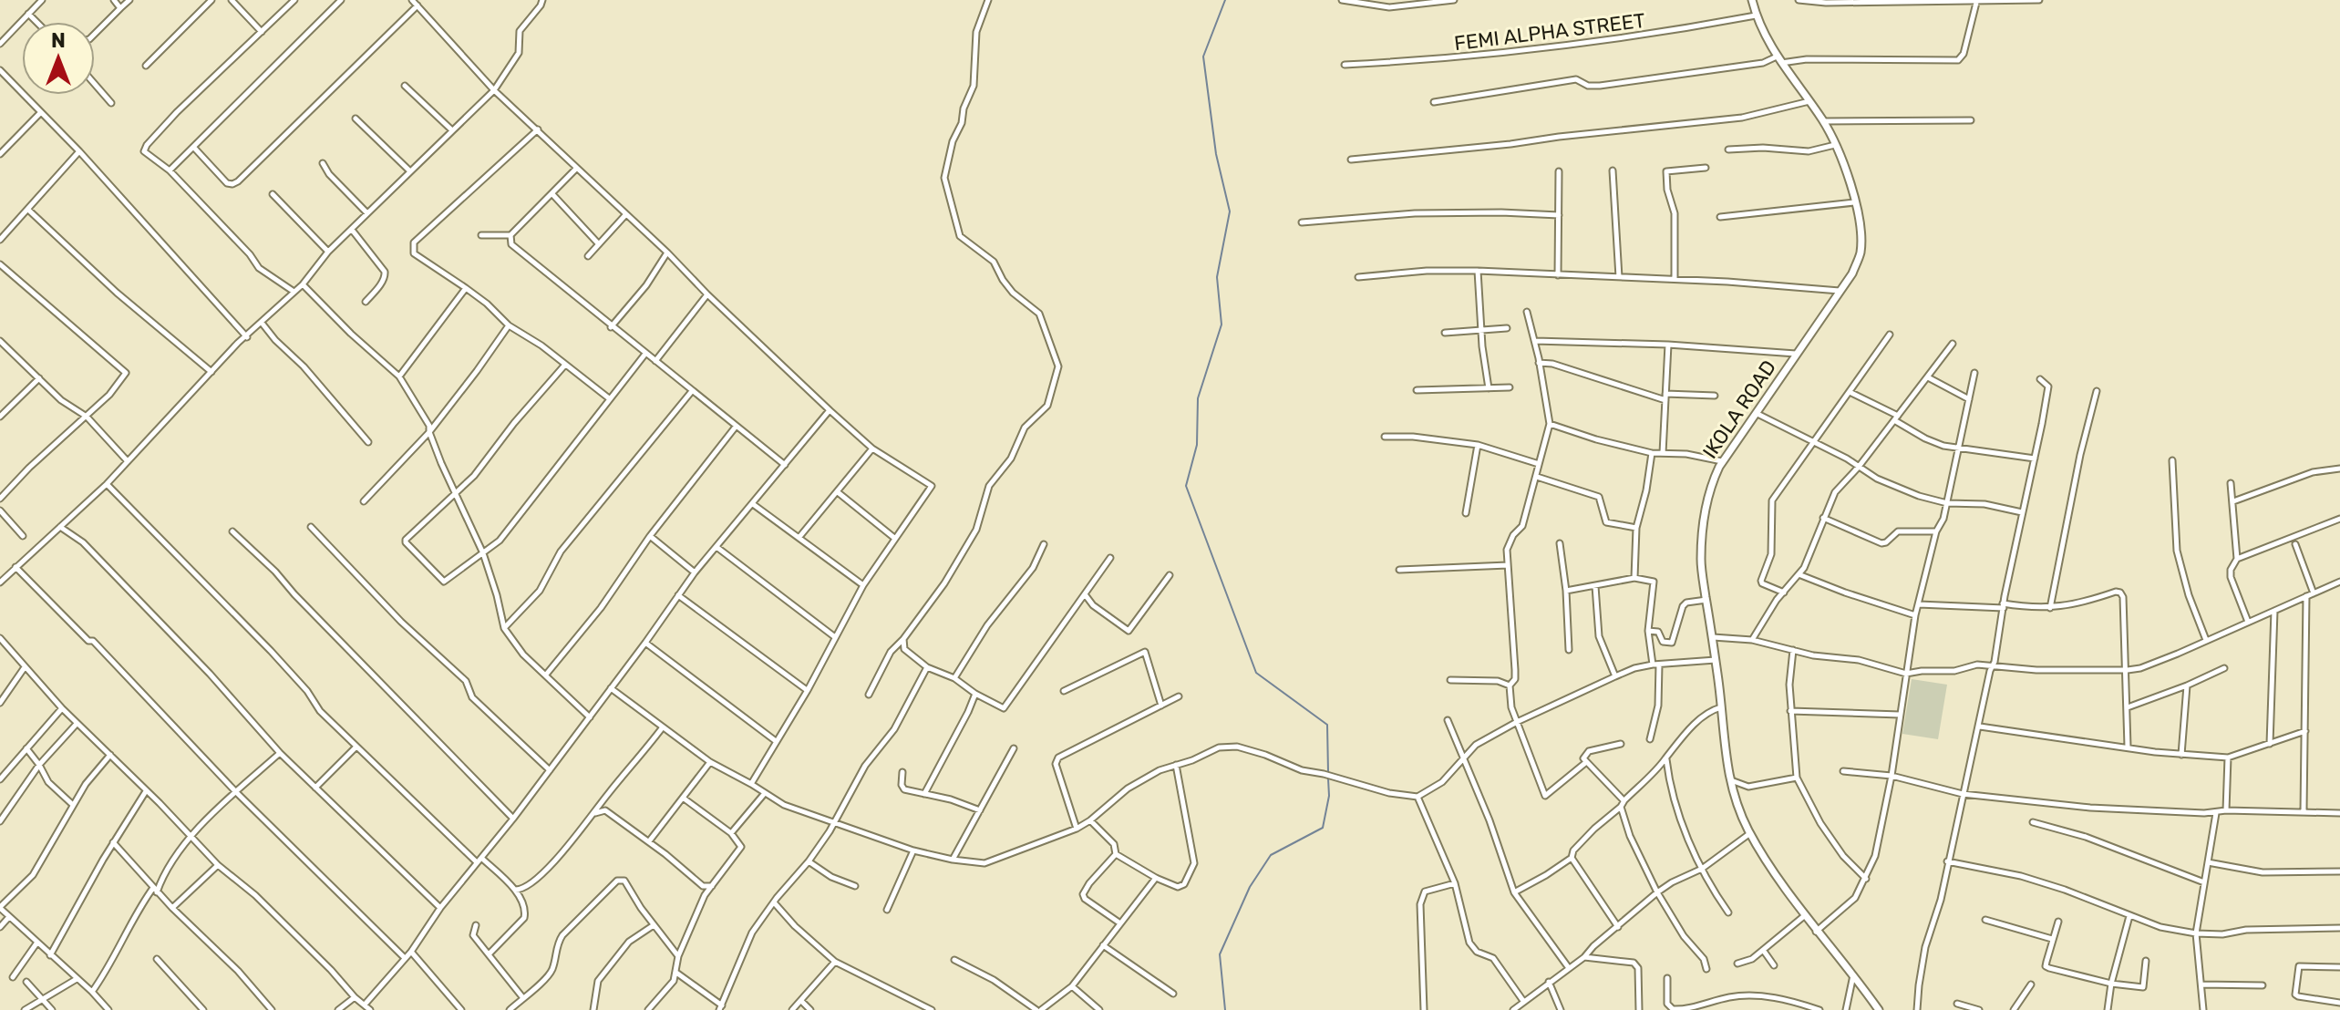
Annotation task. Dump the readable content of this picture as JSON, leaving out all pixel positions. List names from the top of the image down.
{
  "streets": {
    "street": ["FEMI ALPHA STREET", "IKOLA ROAD"]
  },
  "crossings": [
    ["FEMI ALPHA STREET", "IKOLA ROAD"]
  ],
  "north": "top"
}
